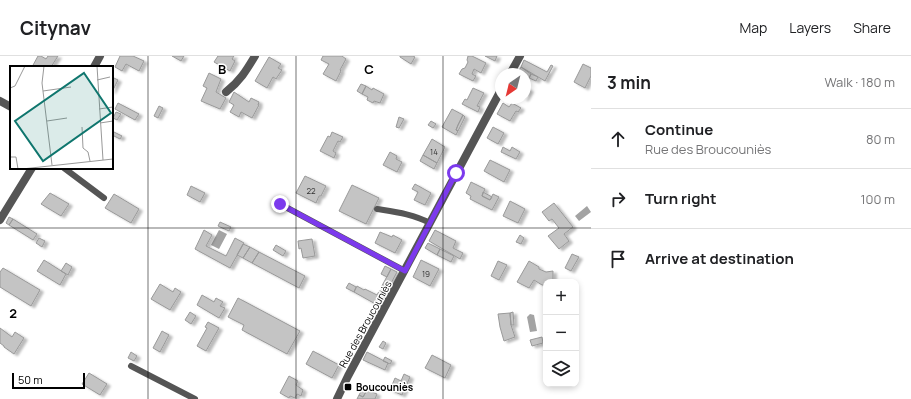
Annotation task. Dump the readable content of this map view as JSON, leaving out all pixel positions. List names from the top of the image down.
{
  "streets": {
    "street": ["Rue des Broucouniès"]
  },
  "places": {
    "transit": ["Boucouniès"]
  },
  "house_numbers": ["14", "22", "19"],
  "scale_bar": "50 m",
  "north": "bottom left",
  "page": {
    "header": "Citynav",
    "nav": ["Map", "Layers", "Share"],
    "heading": ["3 min", "Walk · 180 m"],
    "list": [
      ["Continue", "Rue des Broucouniès", "80 m"],
      ["Turn right", "100 m"],
      "Arrive at destination"
    ],
    "map_buttons": ["+", "−"],
    "scale": "50 m"
  },
  "grid": {
    "columns": ["B", "C"],
    "rows": ["2"]
  }
}
